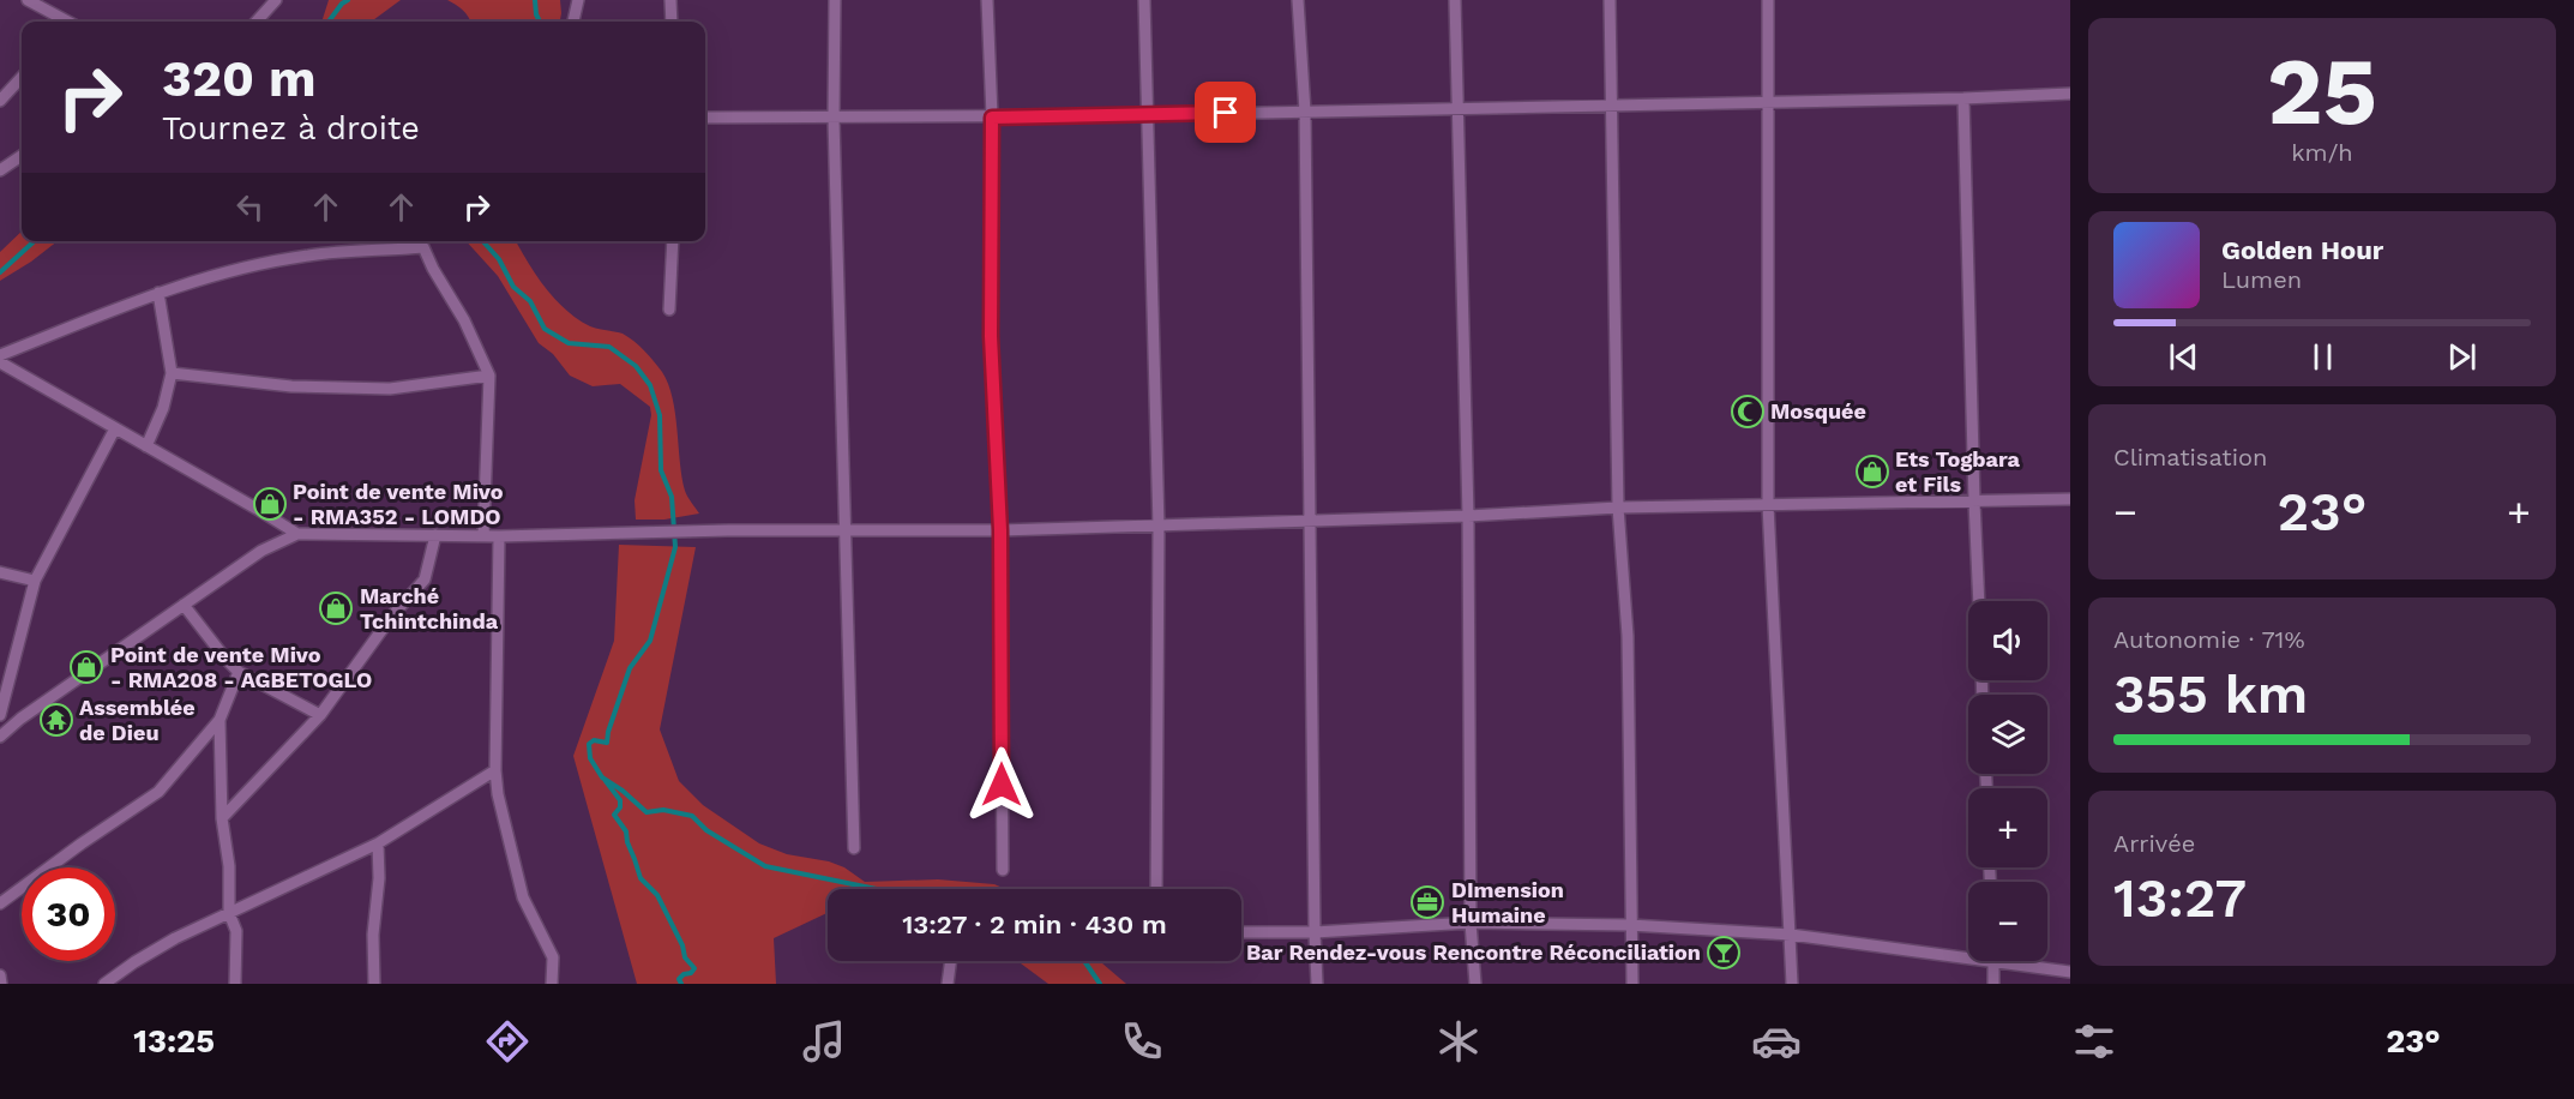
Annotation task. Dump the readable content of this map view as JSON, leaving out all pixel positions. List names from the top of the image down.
{
  "places": {
    "mosque": ["Mosquée"],
    "shop": [
      "Ets Togbara et Fils",
      "Point de vente Mivo - RMA352 - LOMDO",
      "Marché Tchintchinda",
      "Point de vente Mivo - RMA208 - AGBETOGLO"
    ],
    "temple": ["Assemblée de Dieu"],
    "office": ["DImension Humaine"],
    "bar": ["Bar Rendez-vous Rencontre Réconciliation"]
  },
  "page": {
    "tile": [
      ["25", "km/h"],
      "Climatisation",
      ["Autonomie · 71%", "355 km"],
      ["Arrivée", "13:27"]
    ],
    "turn": ["320 m", "Tournez à droite"],
    "song": ["Golden Hour", "Lumen"],
    "heat": ["−", "23°", "+"],
    "map_buttons": ["+", "−"],
    "limit": "30",
    "trip": "13:27 · 2 min · 430 m",
    "tabs": ["13:25", "23°"]
  }
}
